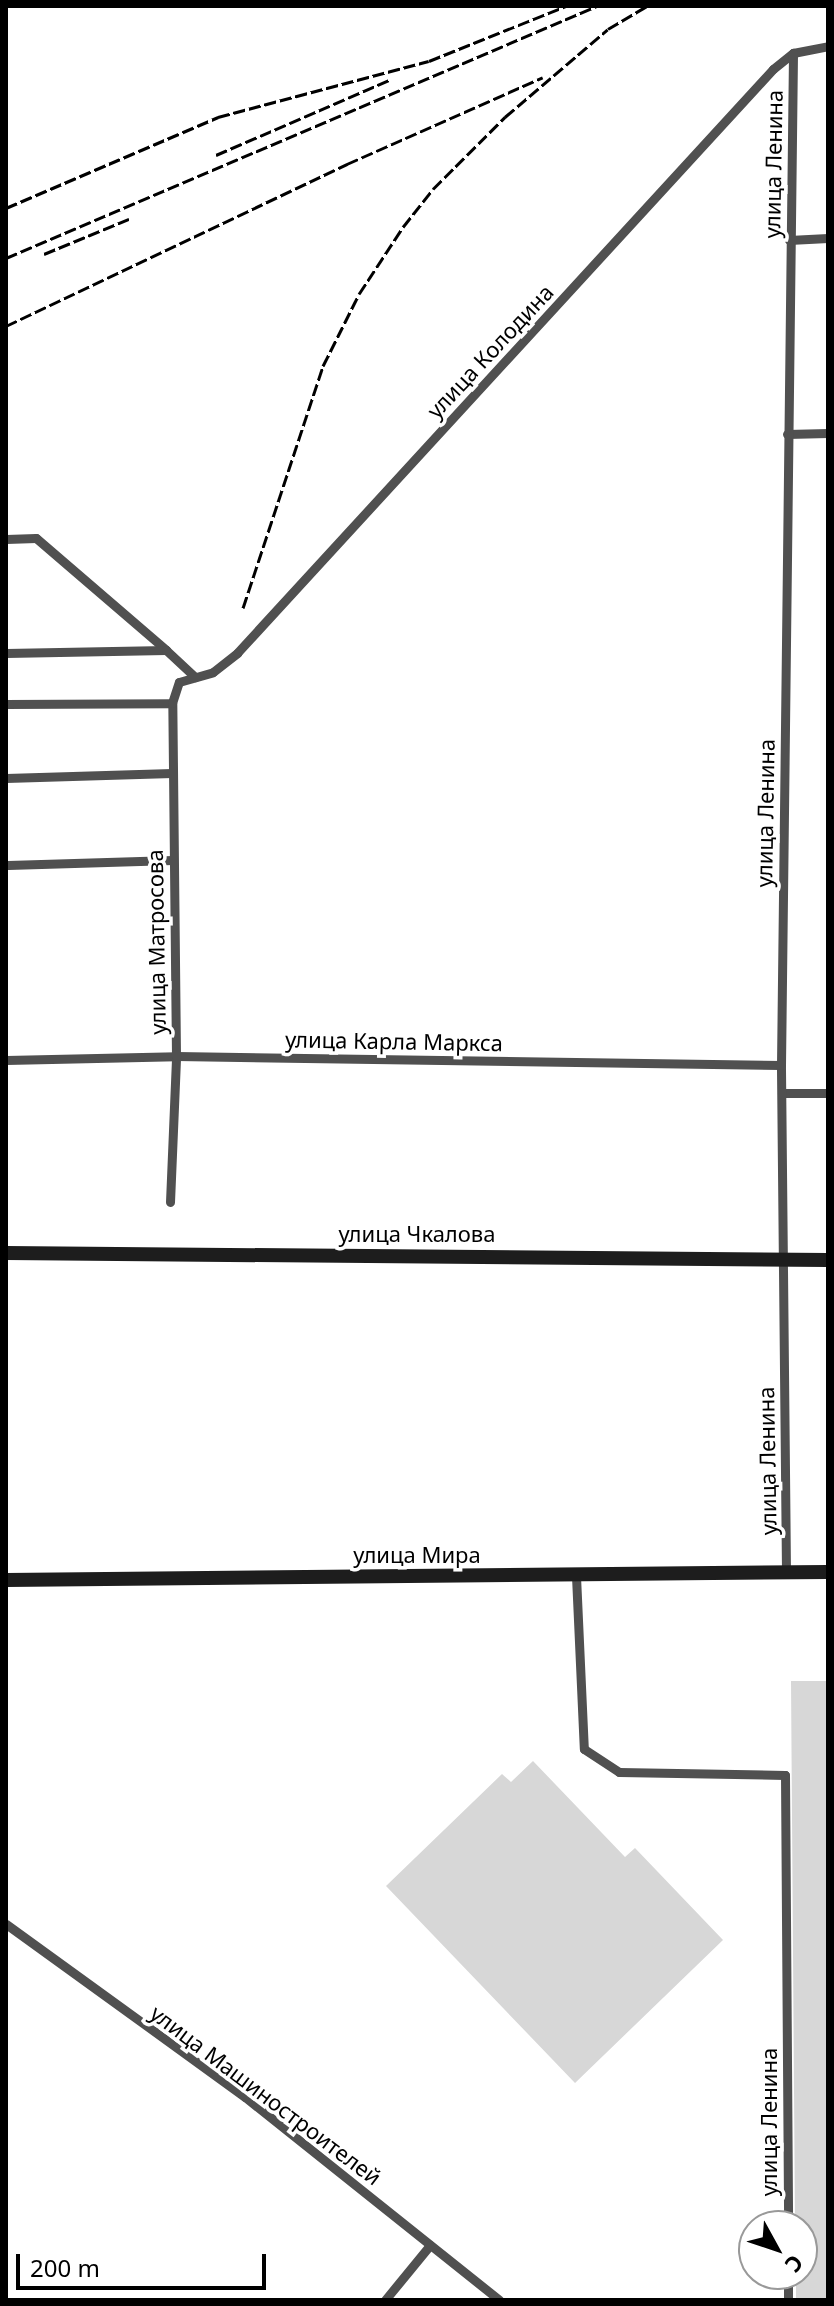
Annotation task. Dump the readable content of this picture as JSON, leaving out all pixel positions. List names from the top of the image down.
{
  "streets": {
    "street": [
      "улица Ленина",
      "улица Колодина",
      "улица Матросова",
      "улица Карла Маркса",
      "улица Чкалова",
      "улица Мира",
      "улица Машиностроителей"
    ]
  },
  "crossings": [
    ["улица Ленина", "улица Колодина"],
    ["улица Ленина", "улица Карла Маркса"],
    ["улица Ленина", "улица Чкалова"],
    ["улица Ленина", "улица Мира"],
    ["улица Колодина", "улица Матросова"],
    ["улица Матросова", "улица Карла Маркса"]
  ],
  "scale_bar": "200 m",
  "north": "bottom right"
}
